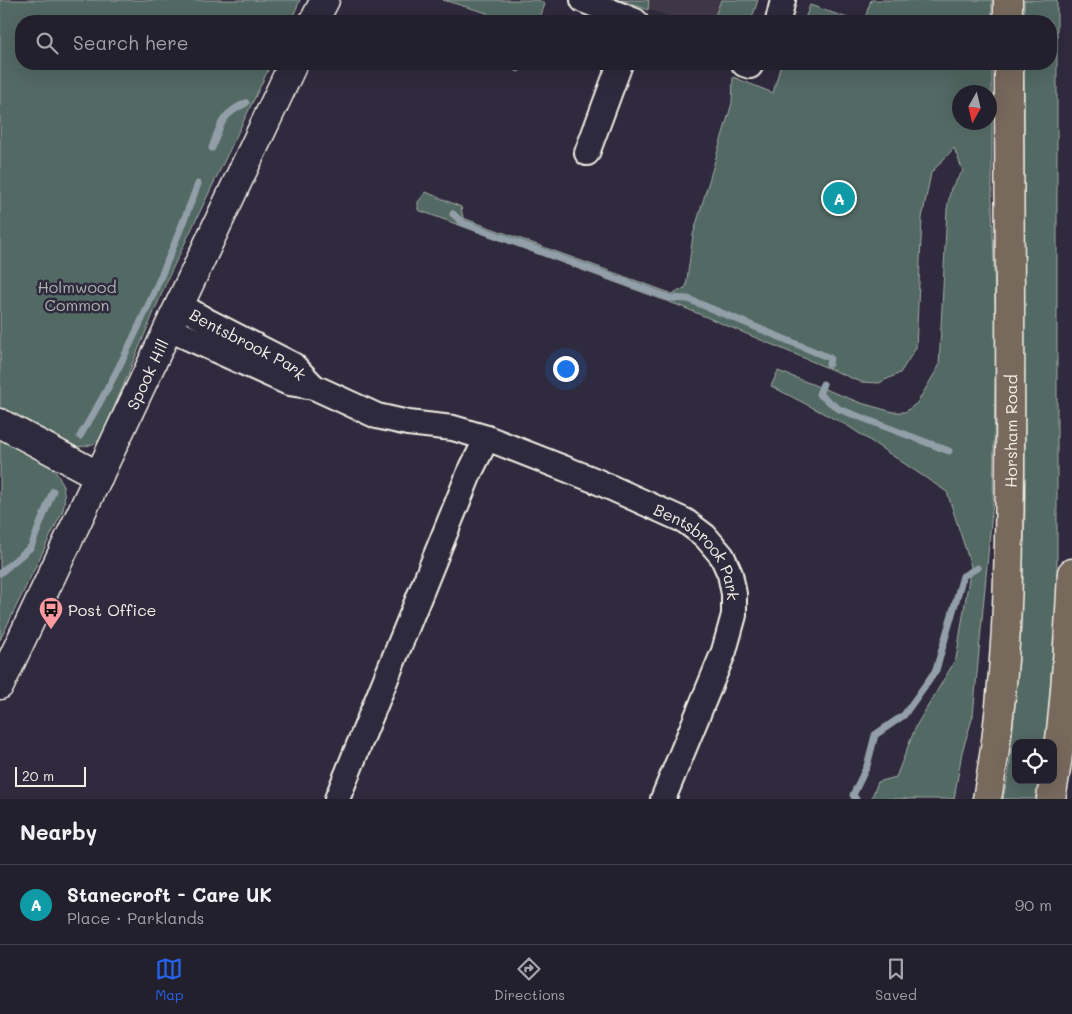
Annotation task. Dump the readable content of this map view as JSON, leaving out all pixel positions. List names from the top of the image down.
{
  "streets": {
    "highway": ["Horsham Road"],
    "street": ["Bentsbrook Park", "Spook Hill"]
  },
  "crossings": [
    ["Bentsbrook Park", "Spook Hill"]
  ],
  "parks": ["Holmwood Common"],
  "places": {
    "bus stop": ["Post Office"]
  },
  "scale_bar": "20 m",
  "north": "bottom",
  "page": {
    "search": "Search here",
    "pins": "A",
    "scale": "20 m",
    "heading": "Nearby",
    "list": [
      {
        "mark": "A",
        "name": "Stanecroft - Care UK",
        "note": "Place · Parklands",
        "value": "90 m"
      }
    ],
    "nav": ["Map", "Directions", "Saved"]
  }
}
